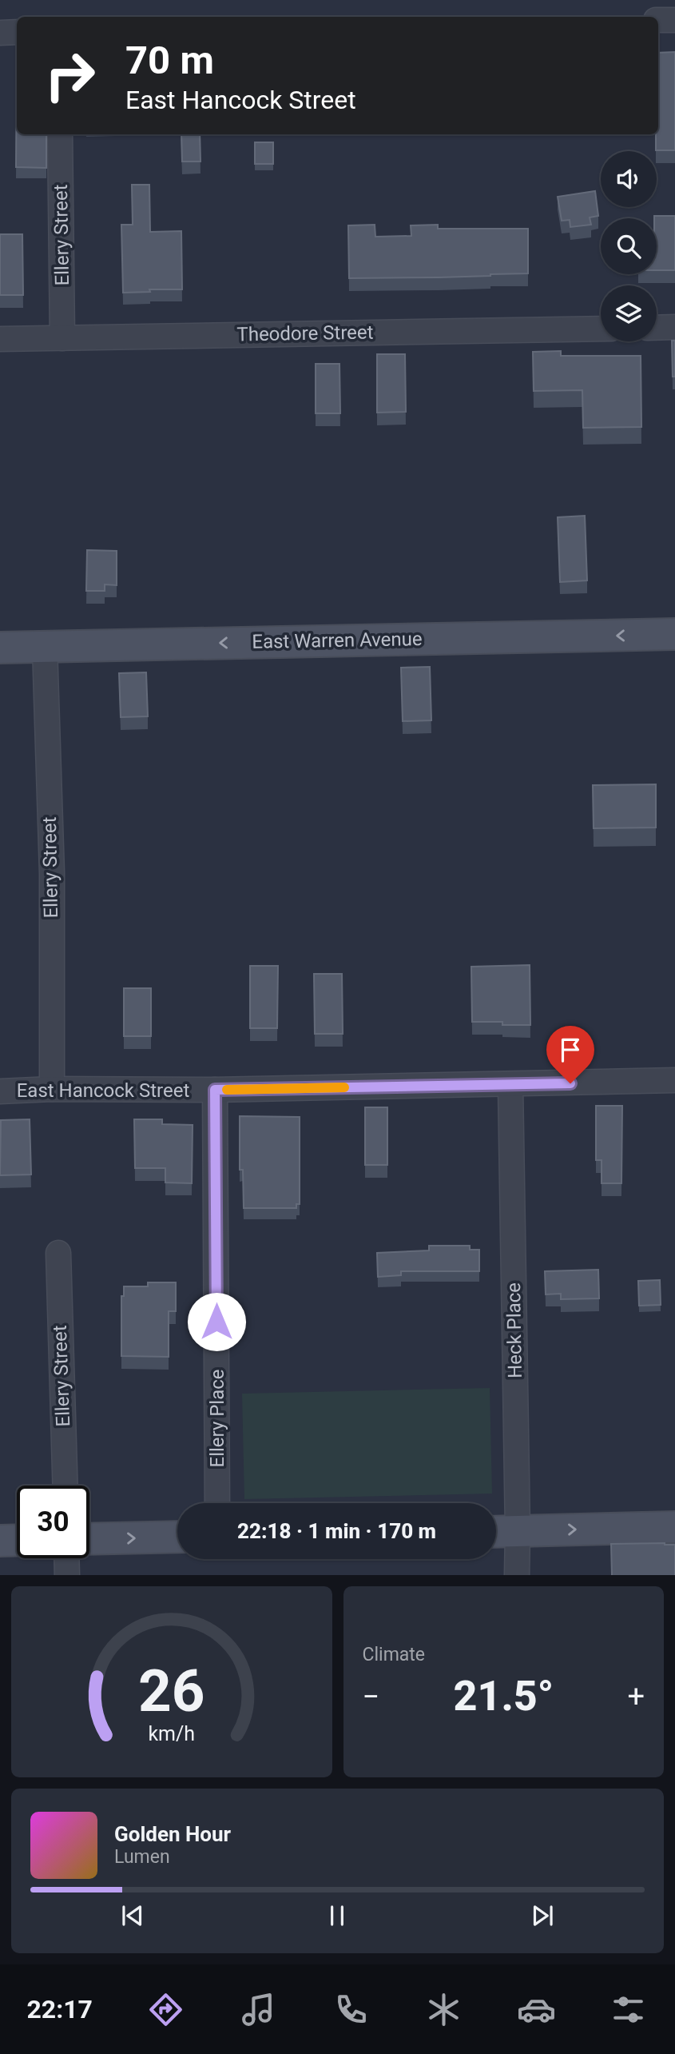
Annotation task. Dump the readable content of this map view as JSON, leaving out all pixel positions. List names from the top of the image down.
{
  "streets": {
    "main road": ["East Warren Avenue"],
    "street": [
      "Ellery Street",
      "Theodore Street",
      "East Hancock Street",
      "Heck Place",
      "Ellery Place"
    ]
  },
  "crossings": [
    ["Ellery Street", "Theodore Street"],
    ["Ellery Street", "East Warren Avenue"],
    ["Ellery Street", "East Hancock Street"],
    ["East Hancock Street", "Heck Place"],
    ["East Hancock Street", "Ellery Place"]
  ],
  "one_way": ["East Warren Avenue"],
  "page": {
    "turn": ["70 m", "East Hancock Street"],
    "limit": "30",
    "trip": "22:18 · 1 min · 170 m",
    "tile": "Climate",
    "heat": ["−", "21.5°", "+"],
    "song": ["Golden Hour", "Lumen"],
    "tabs": "22:17",
    "gauge": ["26", "km/h"]
  }
}
